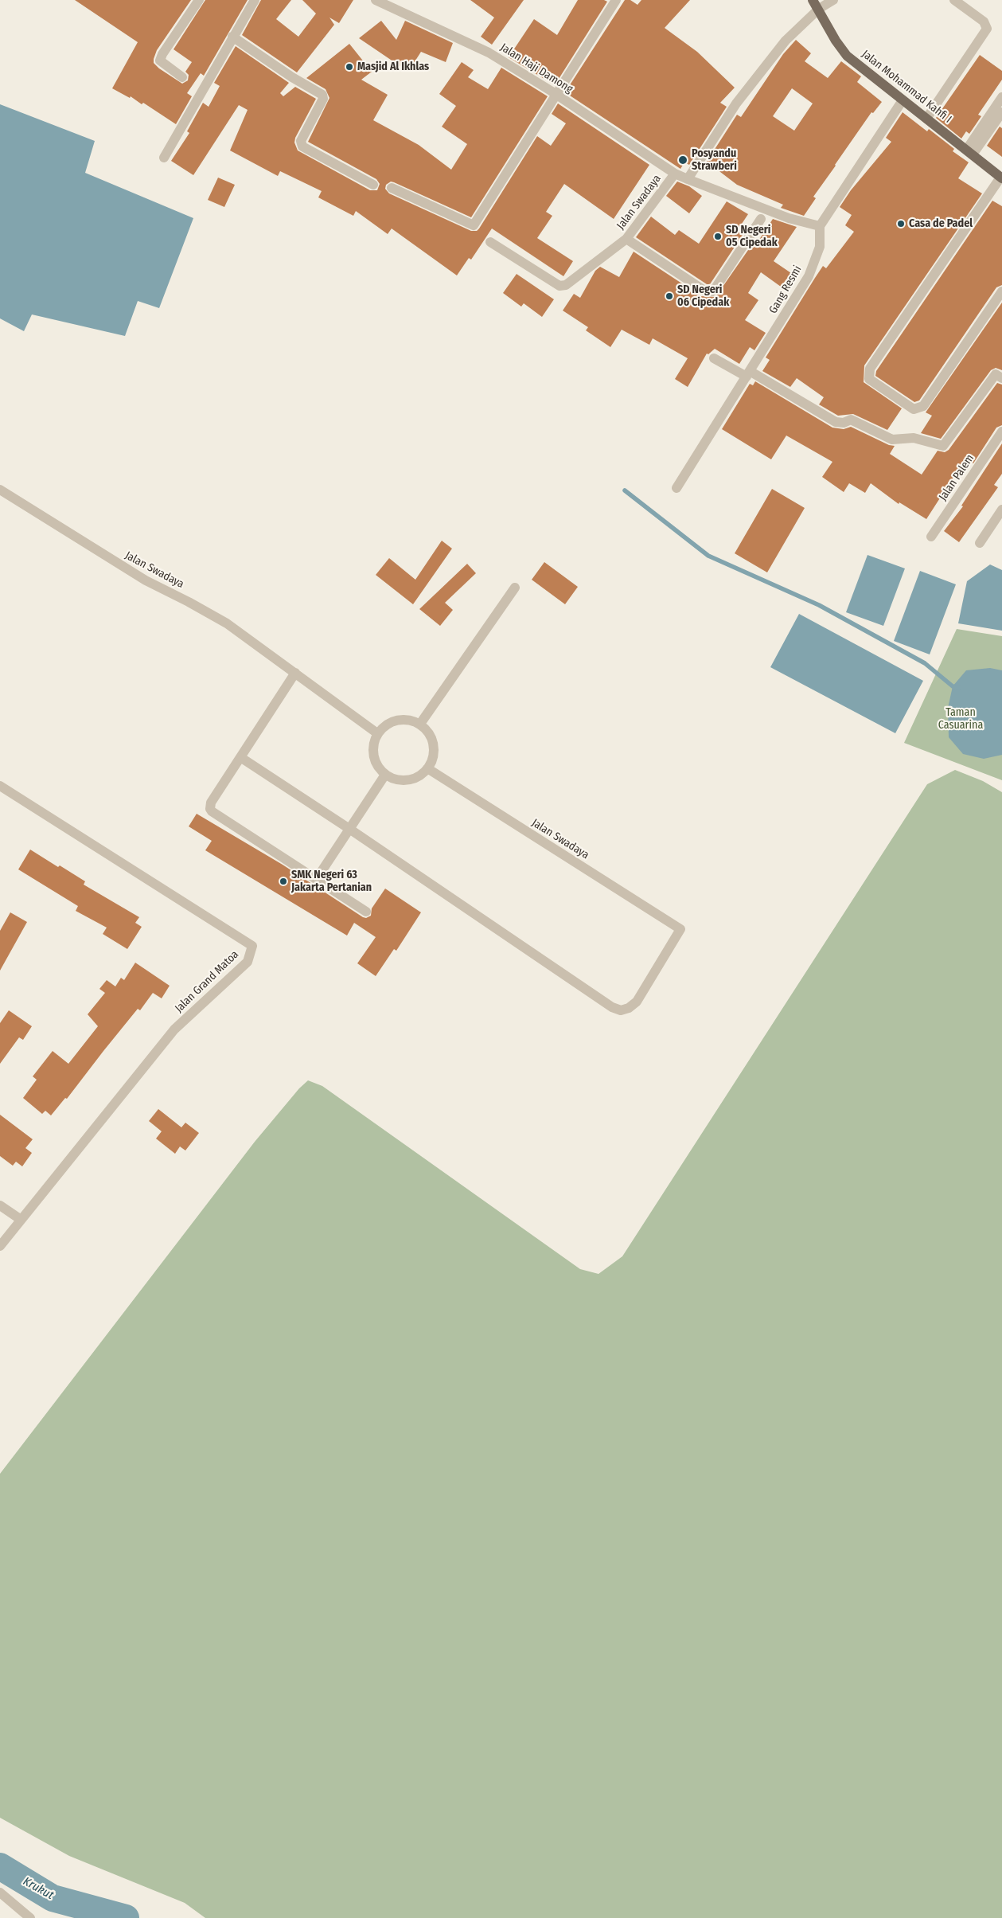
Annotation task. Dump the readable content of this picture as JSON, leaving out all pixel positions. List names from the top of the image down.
{
  "streets": {
    "main road": ["Jalan Mohammad Kahfi I"],
    "street": [
      "Jalan Haji Damong",
      "Jalan Swadaya",
      "Gang Resmi",
      "Jalan Palem",
      "Jalan Grand Matoa"
    ]
  },
  "crossings": [
    ["Jalan Haji Damong", "Jalan Swadaya"],
    ["Jalan Swadaya", "Gang Resmi"]
  ],
  "water": ["Krukut"],
  "parks": ["Taman Casuarina"],
  "places": [
    "Masjid Al Ikhlas",
    "Posyandu Strawberi",
    "Casa de Padel",
    "SD Negeri 05 Cipedak",
    "SD Negeri 06 Cipedak",
    "SMK Negeri 63 Jakarta Pertanian"
  ]
}
